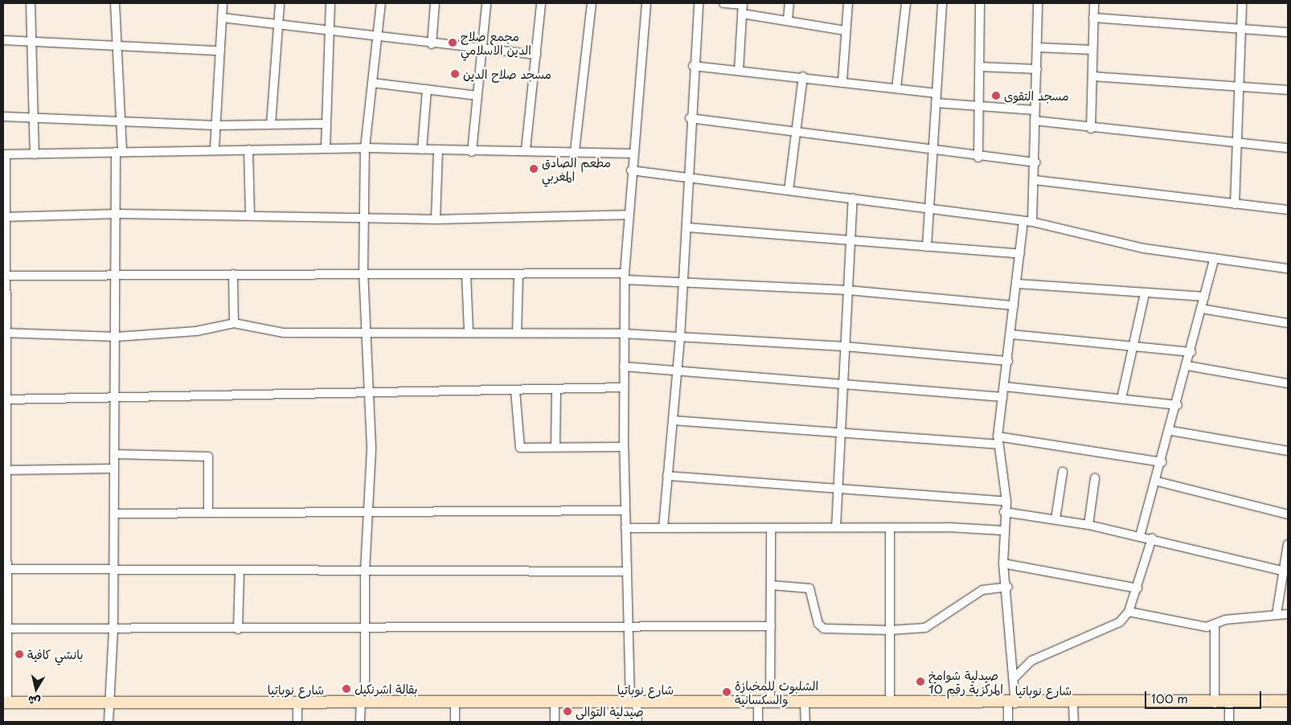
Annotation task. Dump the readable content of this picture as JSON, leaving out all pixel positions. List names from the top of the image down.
{
  "streets": {
    "street": ["شارع نوباتيا"]
  },
  "places": [
    "مجمع صلاح الدين الاسلامي",
    "مسجد صلاح الدين",
    "مسجد التقوى",
    "مطعم الصادق المغربي",
    "بانشي كافية",
    "صيدلية شوامخ المركزية رقم 10",
    "بقالة اشرنكيل",
    "الشلبوت للمخبازة والسكسانية",
    "صيدلية التوالي"
  ],
  "scale_bar": "100 m",
  "north": "bottom"
}
